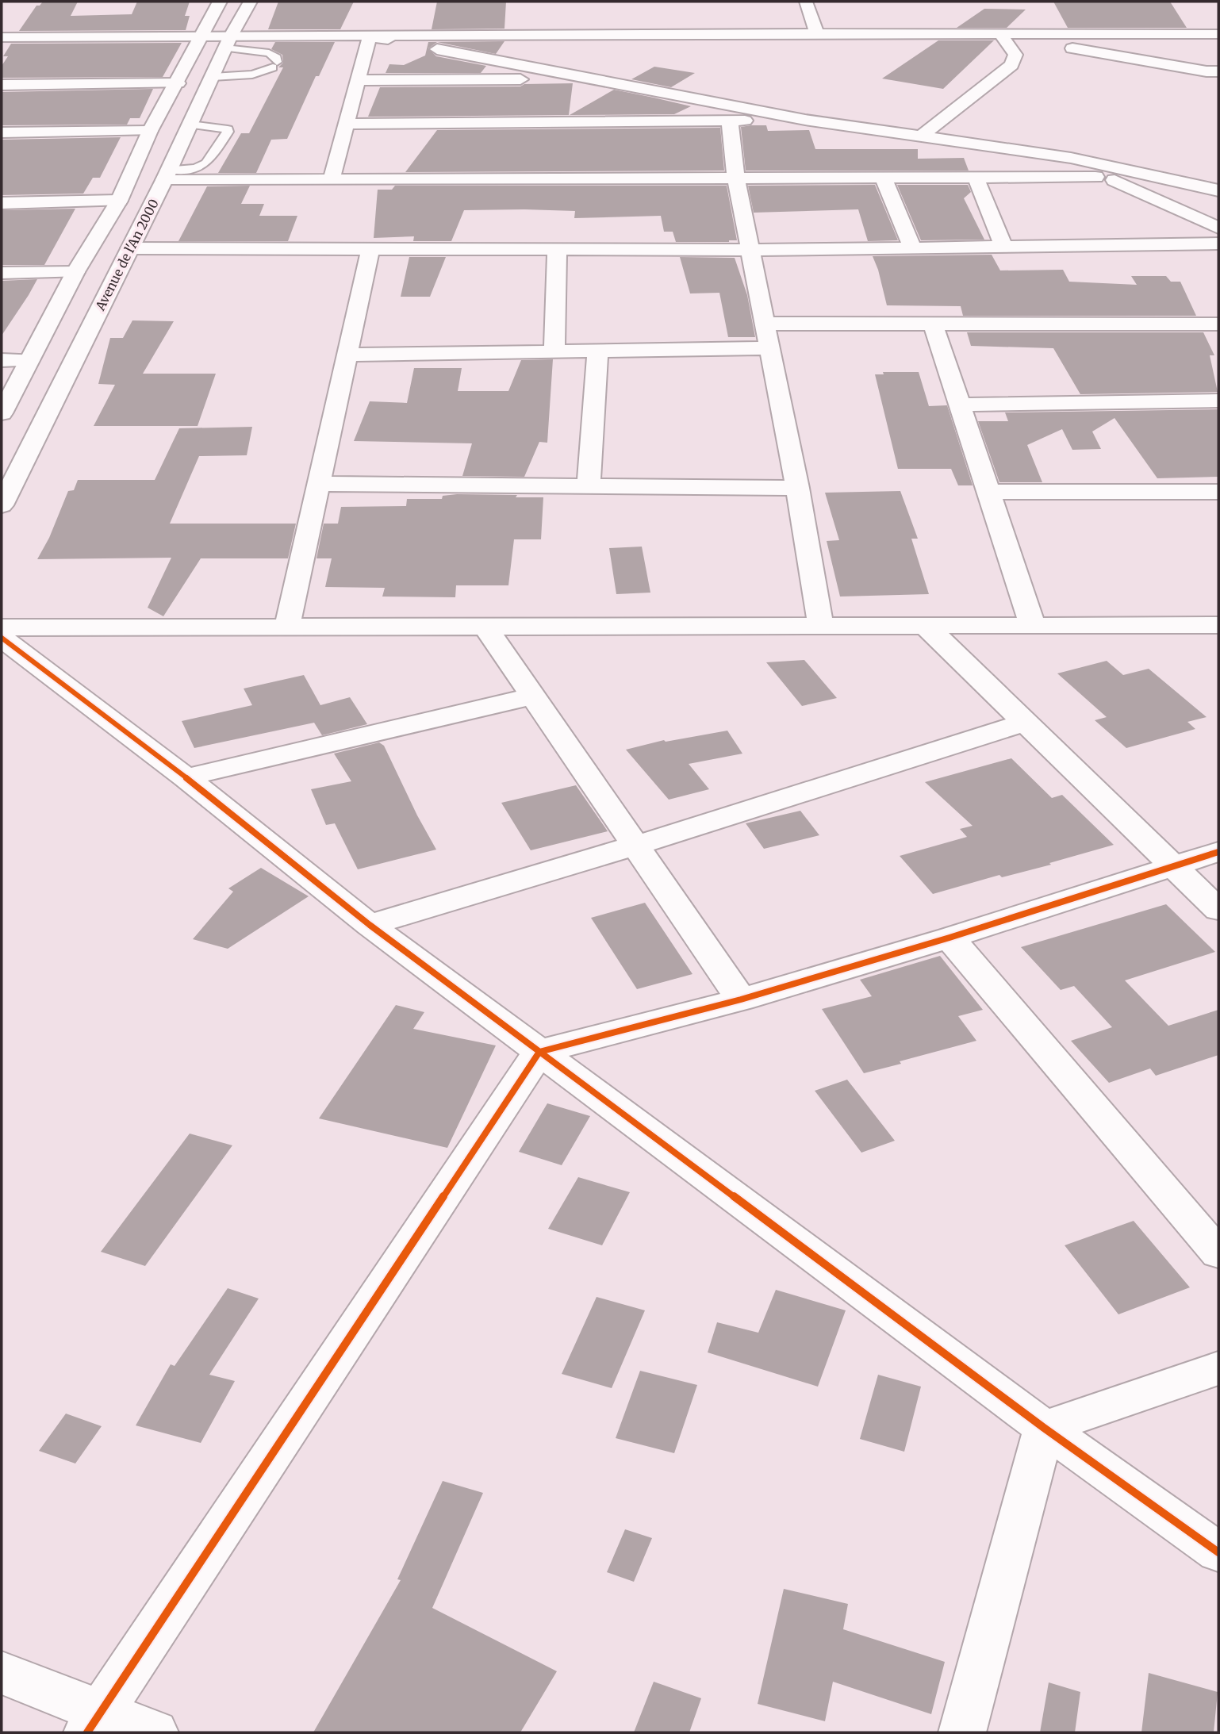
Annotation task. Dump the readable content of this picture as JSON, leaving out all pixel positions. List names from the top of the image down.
{
  "streets": {
    "street": ["Avenue de l'An 2000"]
  }
}
